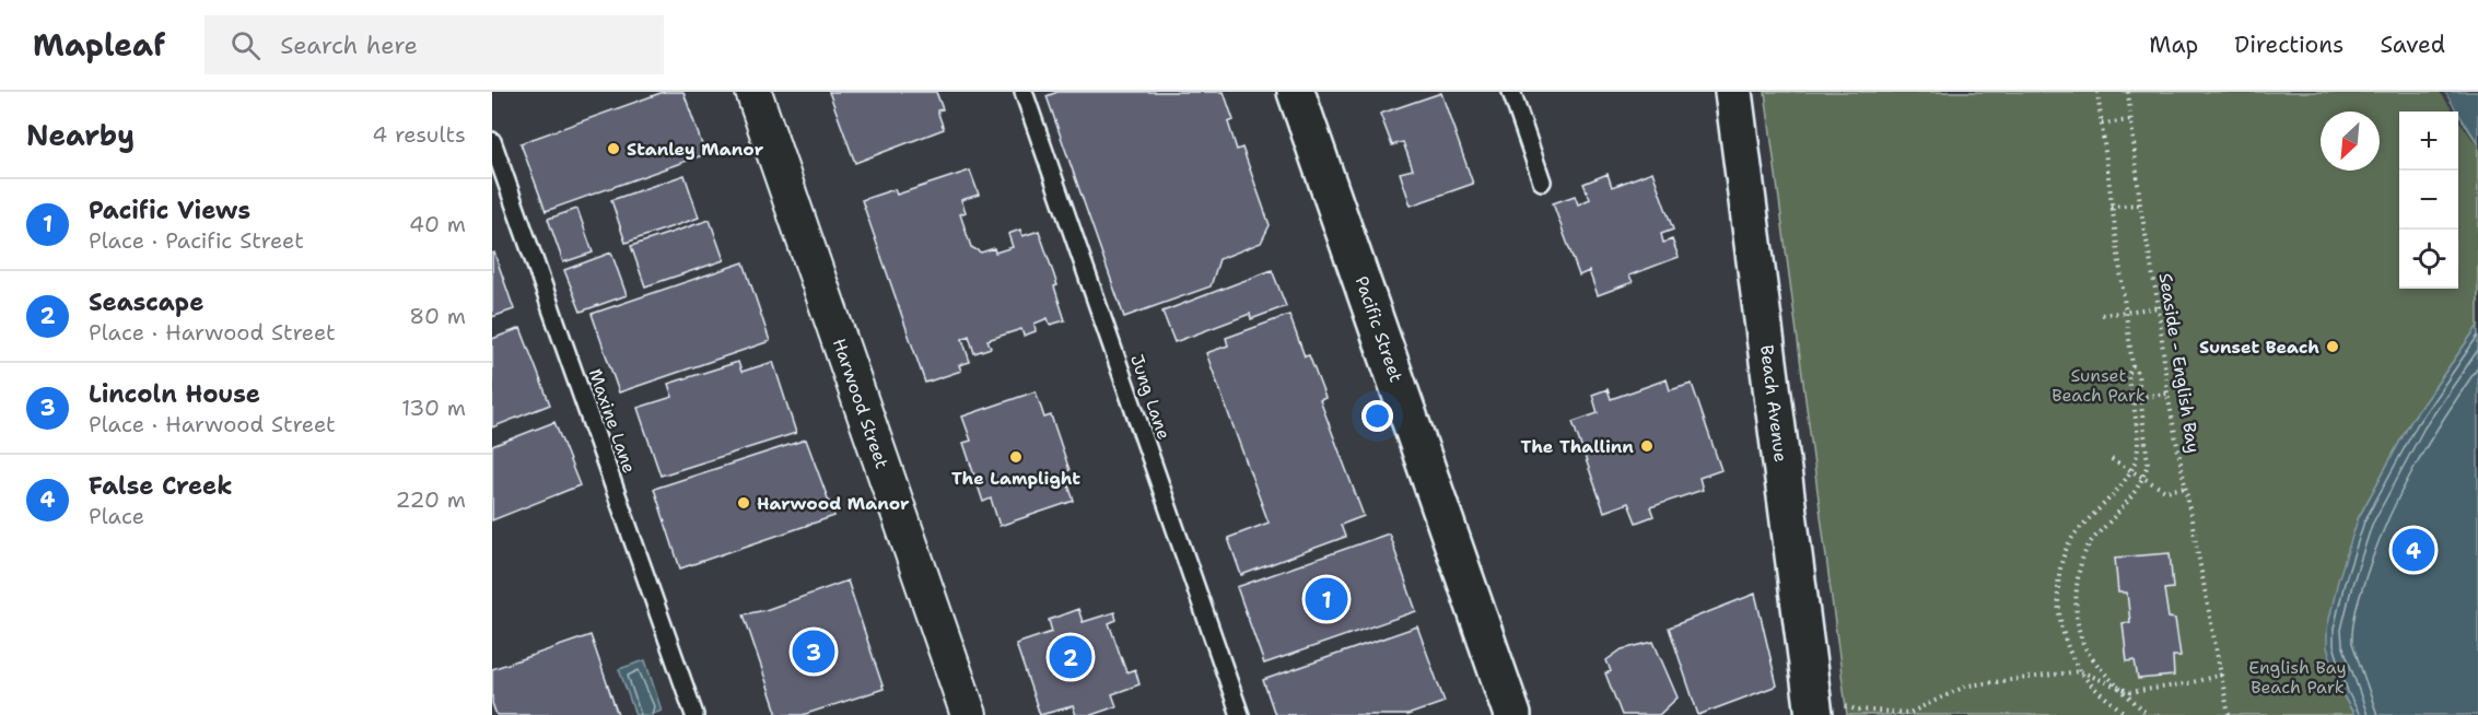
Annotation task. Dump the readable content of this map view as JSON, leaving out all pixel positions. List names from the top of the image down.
{
  "streets": {
    "street": ["Pacific Street", "Harwood Street", "Beach Avenue"],
    "lane": ["Jung Lane", "Maxine Lane"],
    "path": ["Seaside - English Bay"]
  },
  "parks": ["Sunset Beach Park", "English Bay Beach Park"],
  "places": [
    "Stanley Manor",
    "Sunset Beach",
    "The Thallinn",
    "The Lamplight",
    "Harwood Manor"
  ],
  "north": "bottom left",
  "page": {
    "header": "Mapleaf",
    "search": "Search here",
    "nav": ["Map", "Directions", "Saved"],
    "heading": ["Nearby", "4 results"],
    "map_buttons": ["+", "−"],
    "list": [
      {
        "mark": "1",
        "name": "Pacific Views",
        "note": "Place · Pacific Street",
        "value": "40 m"
      },
      {
        "mark": "2",
        "name": "Seascape",
        "note": "Place · Harwood Street",
        "value": "80 m"
      },
      {
        "mark": "3",
        "name": "Lincoln House",
        "note": "Place · Harwood Street",
        "value": "130 m"
      },
      {
        "mark": "4",
        "name": "False Creek",
        "note": "Place",
        "value": "220 m"
      }
    ],
    "pins": [
      "4",
      "1",
      "3",
      "2"
    ]
  }
}
